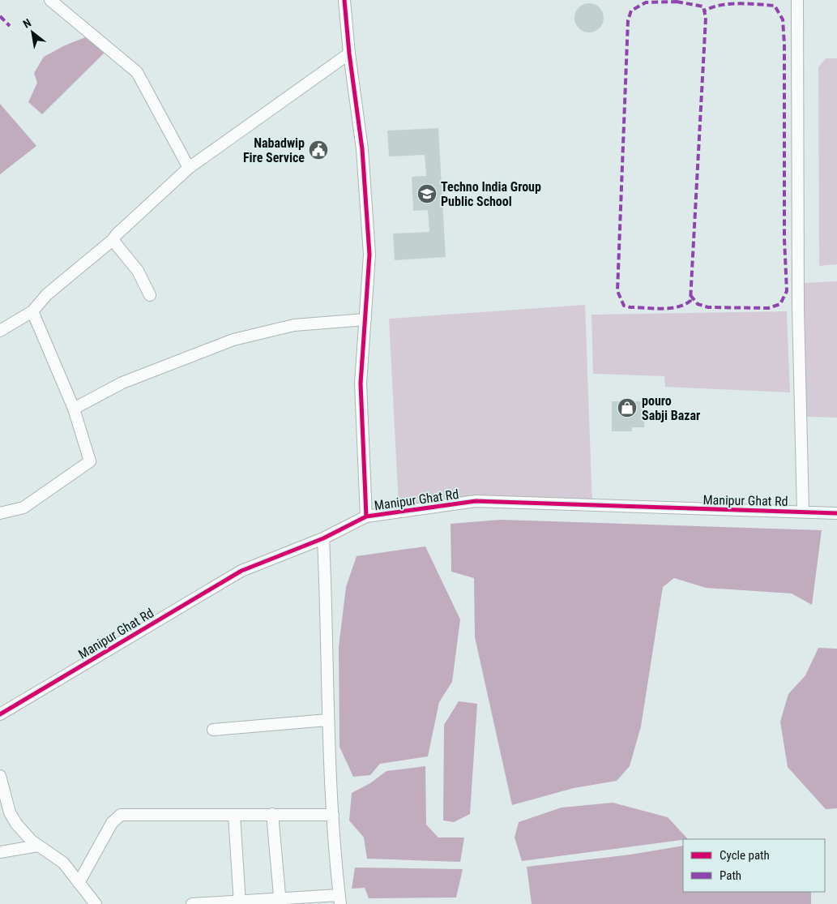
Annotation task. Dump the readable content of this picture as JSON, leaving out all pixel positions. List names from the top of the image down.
{
  "streets": {
    "street": ["Manipur Ghat Rd"]
  },
  "places": {
    "public building": ["Nabadwip Fire Service"],
    "school or university": ["Techno India Group Public School"],
    "shop": ["pouro Sabji Bazar"]
  },
  "legend": ["Cycle path", "Path"],
  "north": "top left"
}
